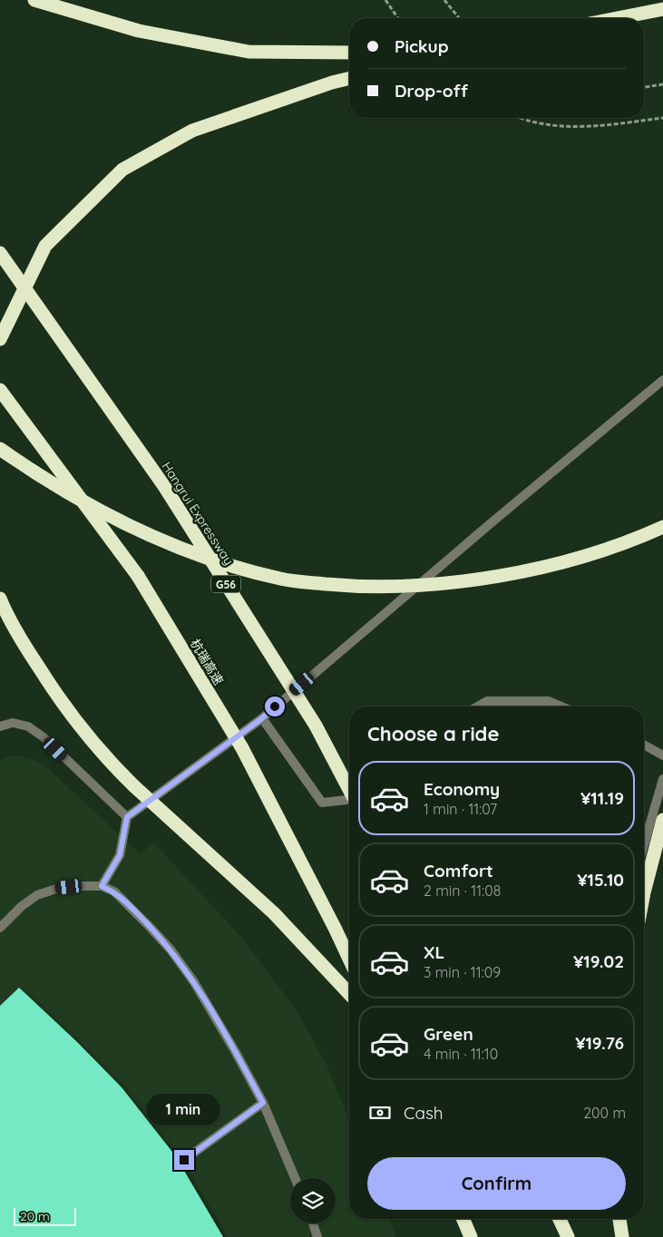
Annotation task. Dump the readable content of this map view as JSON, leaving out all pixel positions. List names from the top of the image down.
{
  "streets": {
    "highway": ["Hangrui Expressway", "G56", "杭瑞高速"]
  },
  "scale_bar": "20 m",
  "page": {
    "banner": ["Pickup", "Drop-off"],
    "heading": "Choose a ride",
    "list": [
      {
        "name": "Economy",
        "note": "1 min · 11:07",
        "value": "¥11.19"
      },
      {
        "name": "Comfort",
        "note": "2 min · 11:08",
        "value": "¥15.10"
      },
      {
        "name": "XL",
        "note": "3 min · 11:09",
        "value": "¥19.02"
      },
      {
        "name": "Green",
        "note": "4 min · 11:10",
        "value": "¥19.76"
      }
    ],
    "pay": ["Cash", "200 m"],
    "bubble": "1 min",
    "buttons": "Confirm",
    "scale": "20 m"
  }
}
